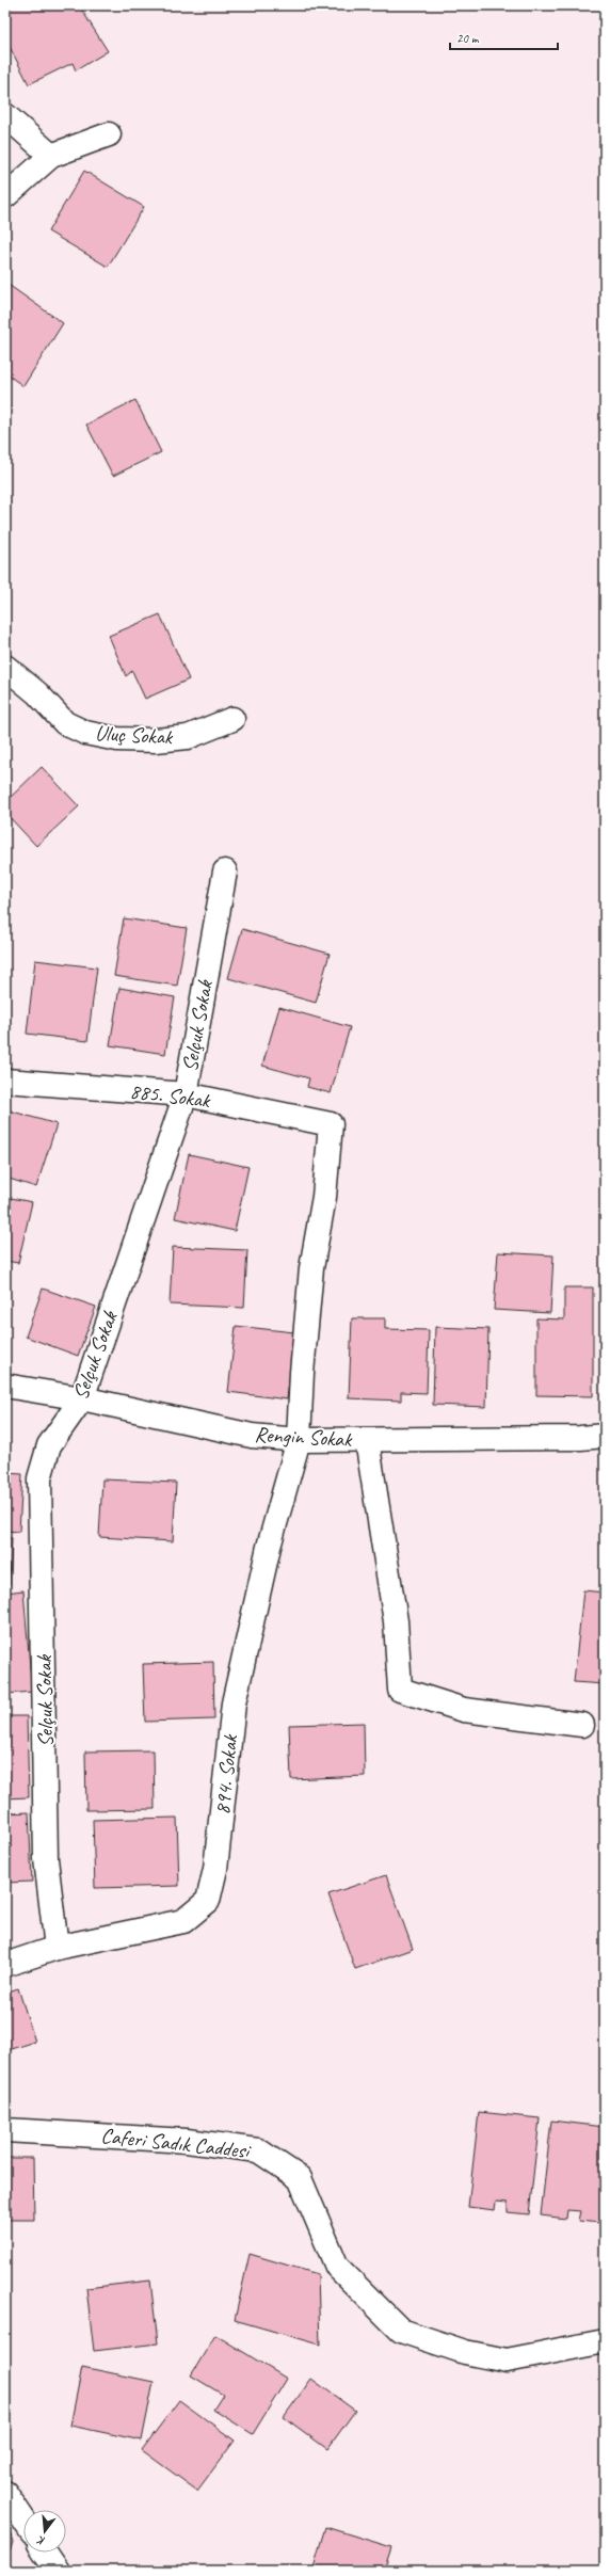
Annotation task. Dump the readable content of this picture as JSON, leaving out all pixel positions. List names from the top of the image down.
{
  "streets": {
    "street": [
      "Uluç Sokak",
      "Selçuk Sokak",
      "885. Sokak",
      "Rengin Sokak",
      "894. Sokak",
      "Caferi Sadık Caddesi"
    ]
  },
  "crossings": [
    ["Selçuk Sokak", "885. Sokak"],
    ["Selçuk Sokak", "Rengin Sokak"],
    ["Selçuk Sokak", "894. Sokak"],
    ["885. Sokak", "894. Sokak"],
    ["Rengin Sokak", "894. Sokak"]
  ],
  "scale_bar": "20 m",
  "north": "bottom"
}
